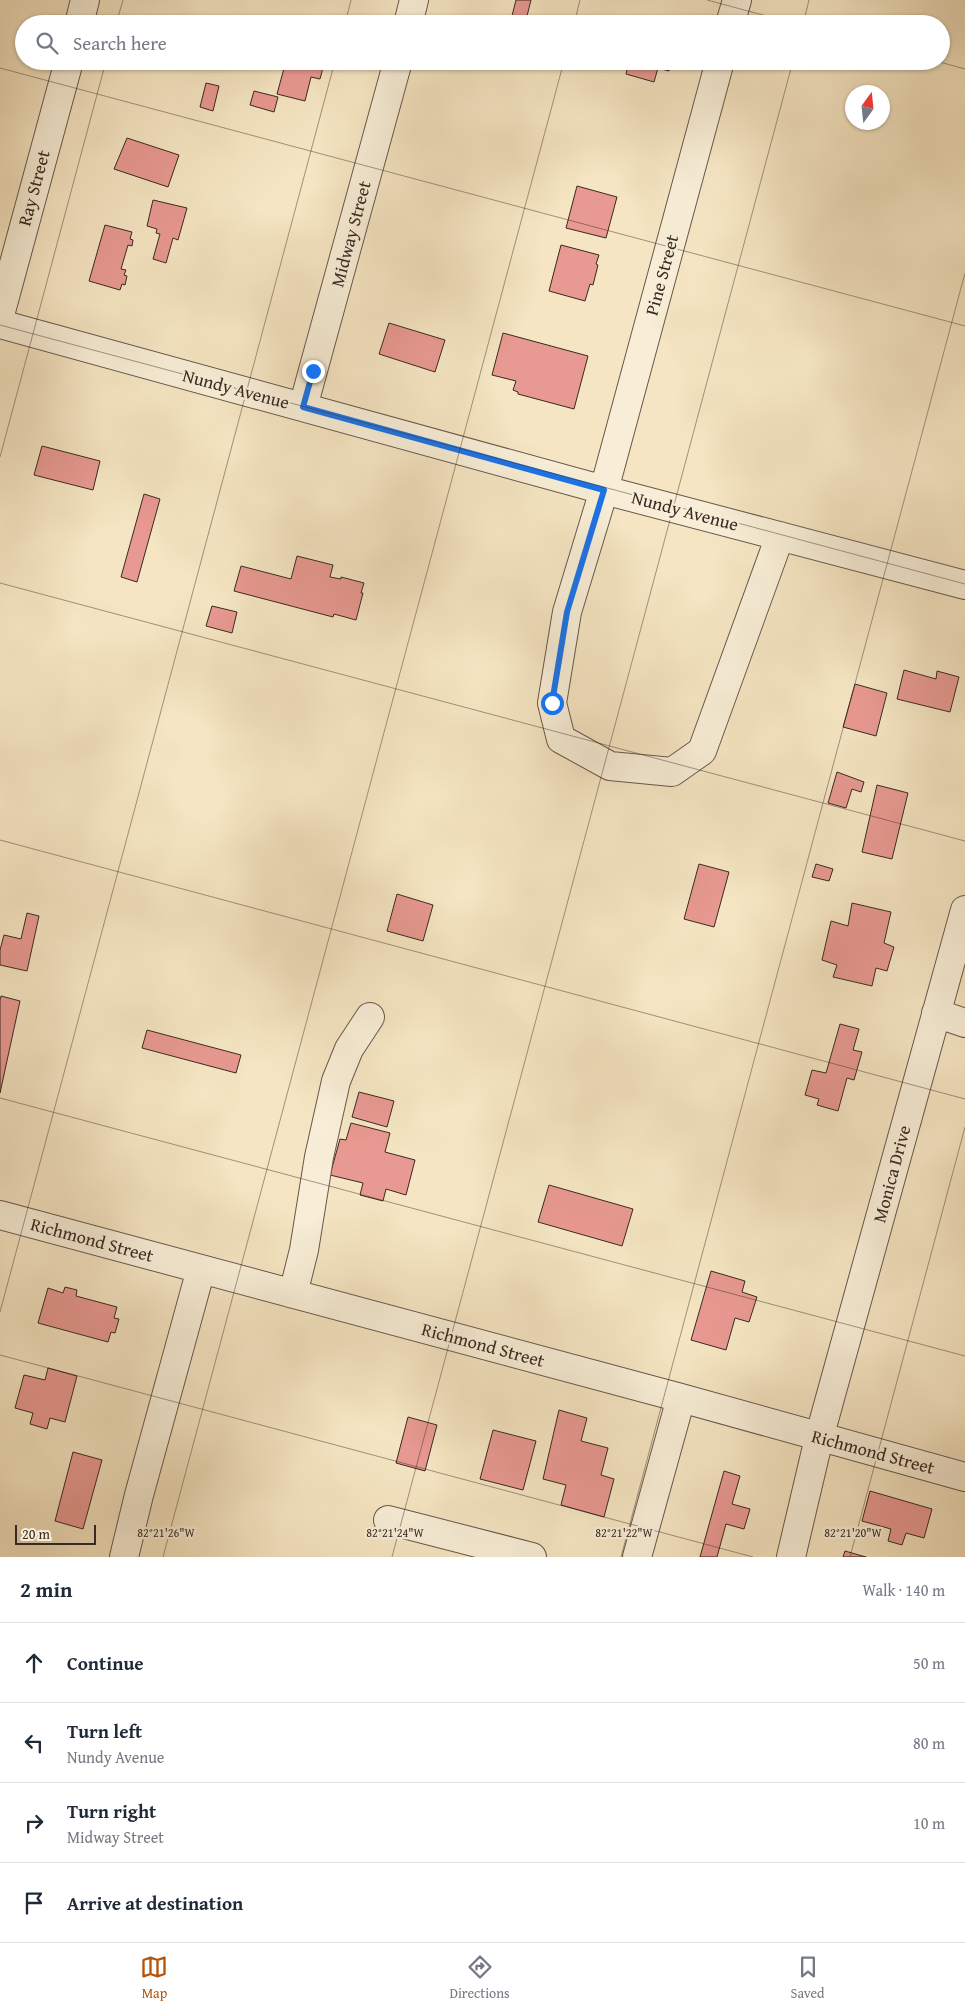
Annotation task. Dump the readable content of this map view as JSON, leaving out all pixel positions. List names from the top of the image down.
{
  "streets": {
    "street": [
      "Ray Street",
      "Midway Street",
      "Pine Street",
      "Nundy Avenue",
      "Monica Drive",
      "Richmond Street"
    ]
  },
  "crossings": [
    ["Midway Street", "Nundy Avenue"],
    ["Pine Street", "Nundy Avenue"],
    ["Monica Drive", "Richmond Street"]
  ],
  "scale_bar": "20 m",
  "north": "top",
  "page": {
    "search": "Search here",
    "scale": "20 m",
    "heading": ["2 min", "Walk · 140 m"],
    "list": [
      ["Continue", "50 m"],
      ["Turn left", "Nundy Avenue", "80 m"],
      ["Turn right", "Midway Street", "10 m"],
      "Arrive at destination"
    ],
    "nav": ["Map", "Directions", "Saved"]
  },
  "coordinates": [
    "82°21'26\"W",
    "82°21'24\"W",
    "82°21'22\"W",
    "82°21'20\"W"
  ]
}
